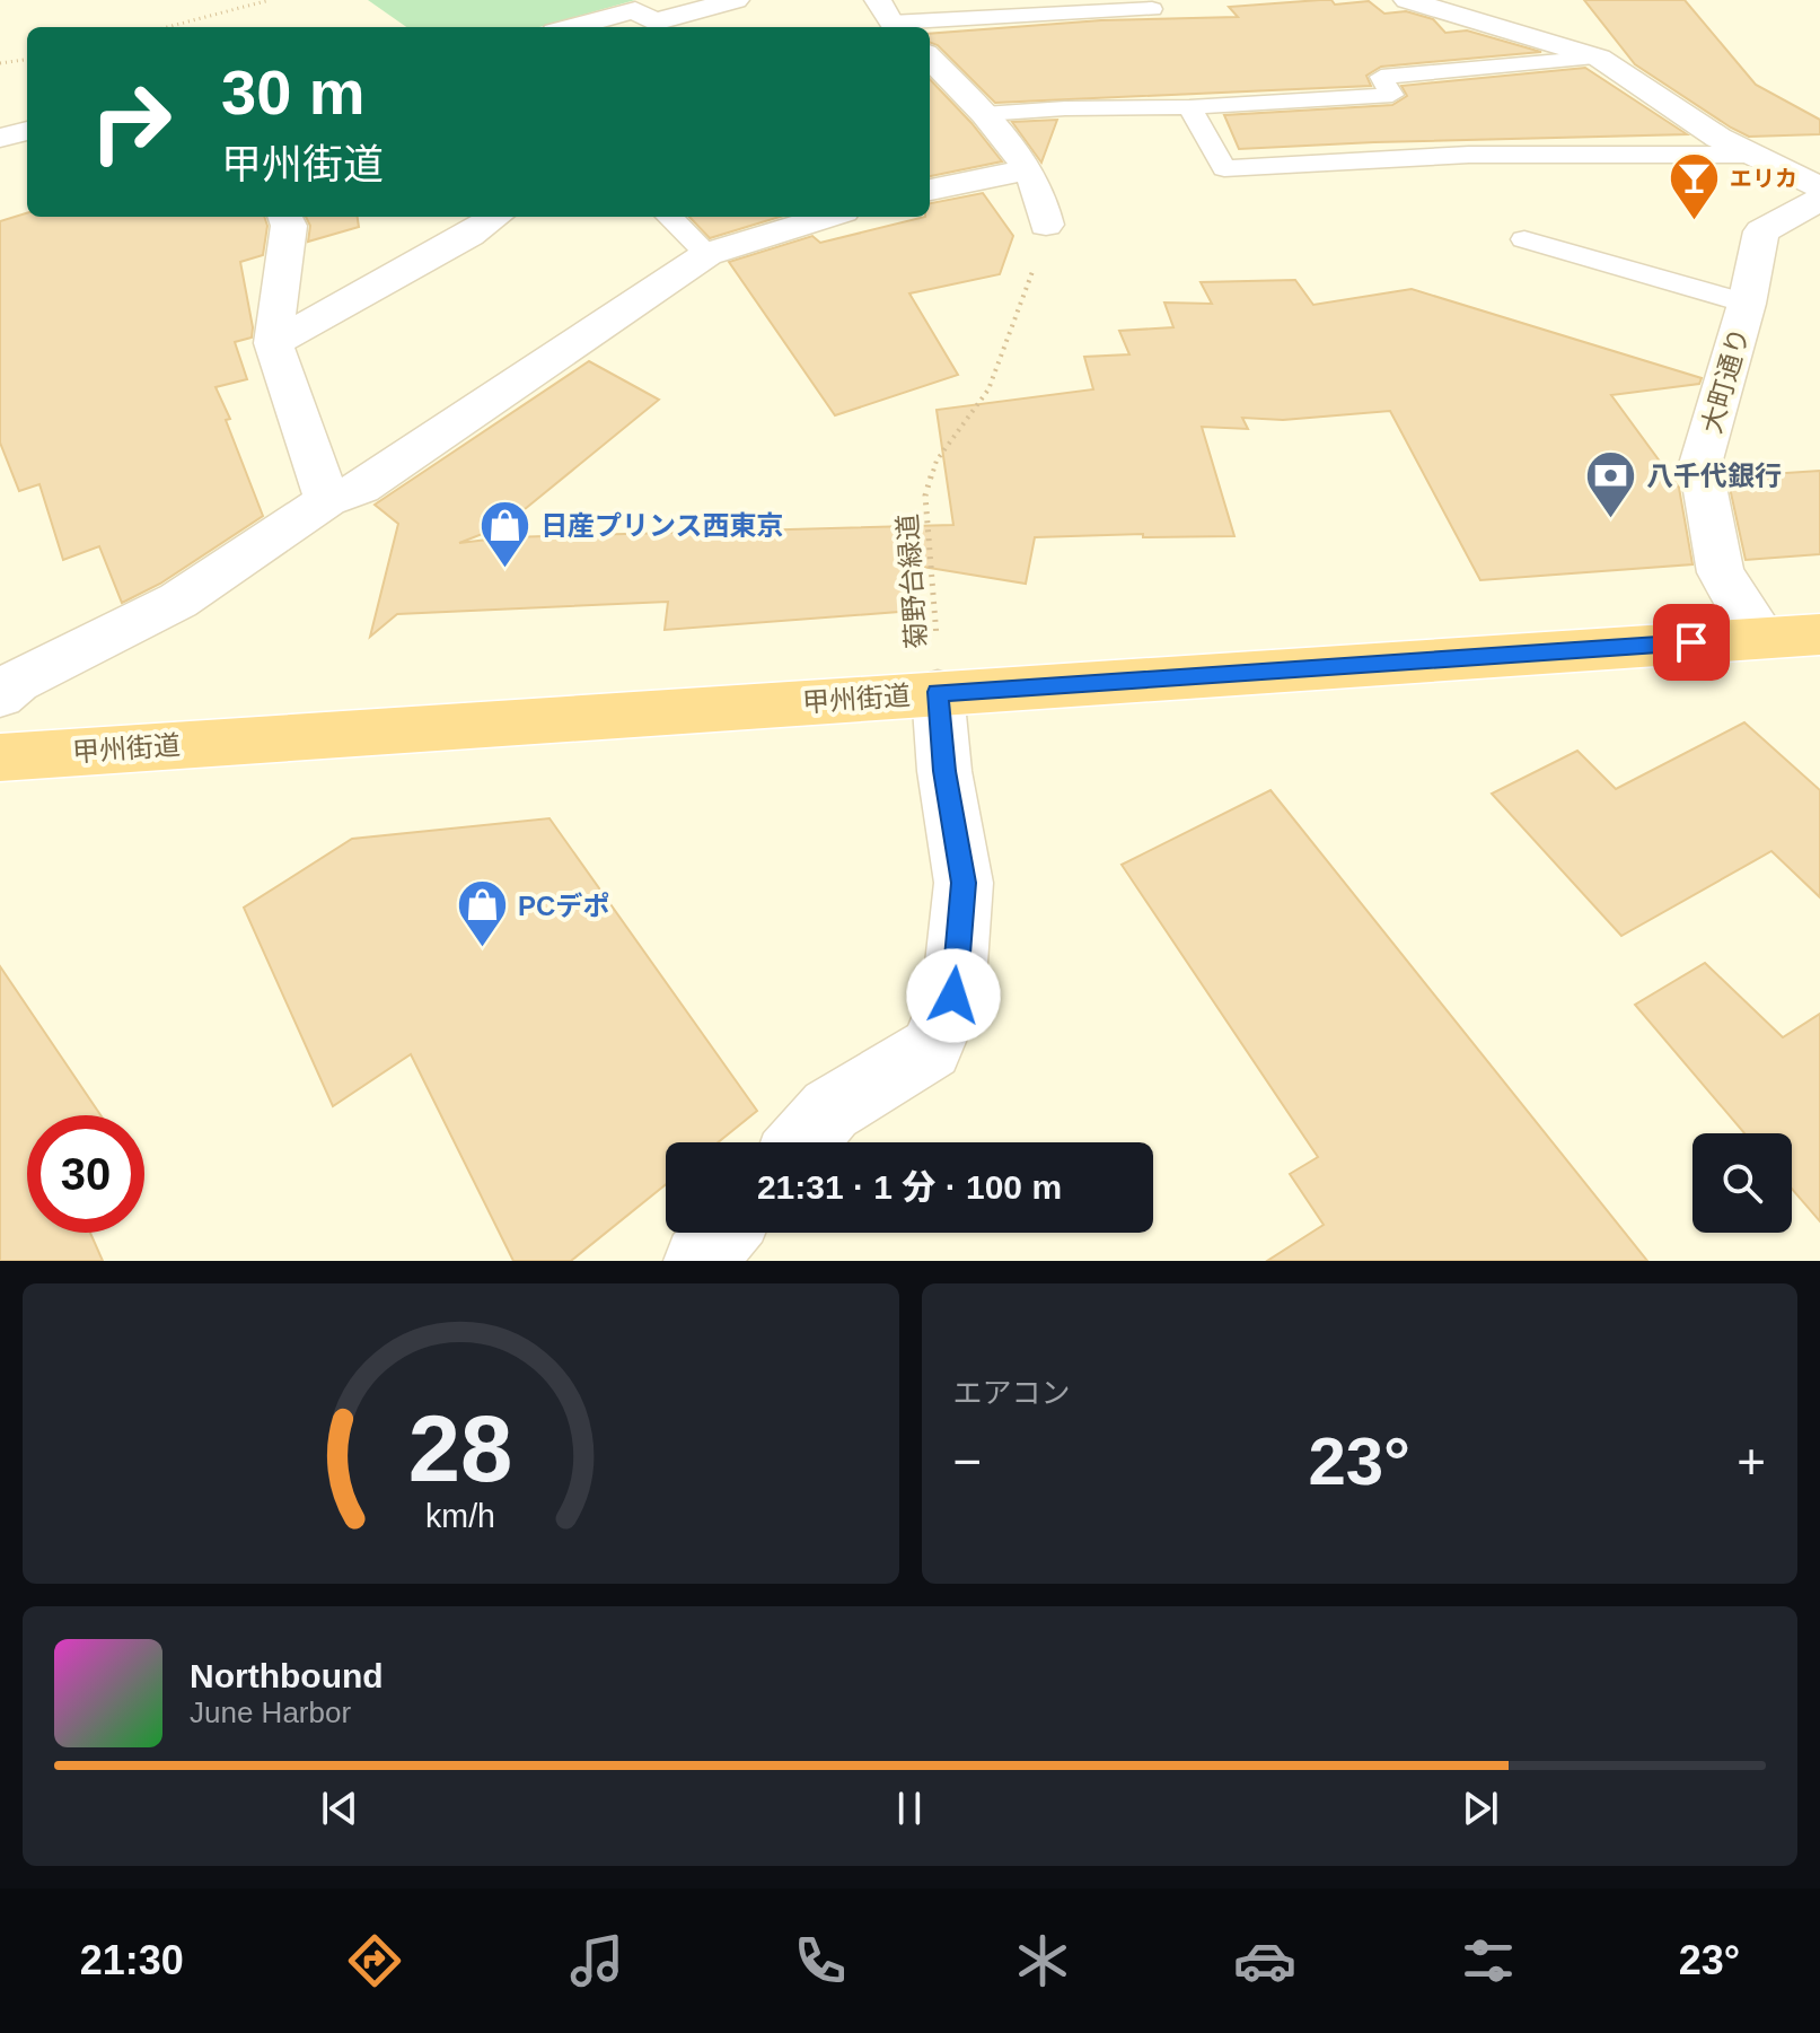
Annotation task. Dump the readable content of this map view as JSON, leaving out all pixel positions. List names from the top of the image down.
{
  "streets": {
    "highway": ["甲州街道"],
    "street": ["大町通り"],
    "path": ["菊野台緑道"]
  },
  "crossings": [
    ["大町通り", "甲州街道"],
    ["菊野台緑道", "甲州街道"]
  ],
  "places": {
    "bar": ["エリカ"],
    "bank": ["八千代銀行"],
    "shop": ["日産プリンス西東京", "PCデポ"]
  },
  "page": {
    "turn": ["30 m", "甲州街道"],
    "limit": "30",
    "trip": "21:31 · 1 分 · 100 m",
    "tile": "エアコン",
    "heat": ["−", "23°", "+"],
    "song": ["Northbound", "June Harbor"],
    "tabs": ["21:30", "23°"],
    "gauge": ["28", "km/h"]
  }
}
